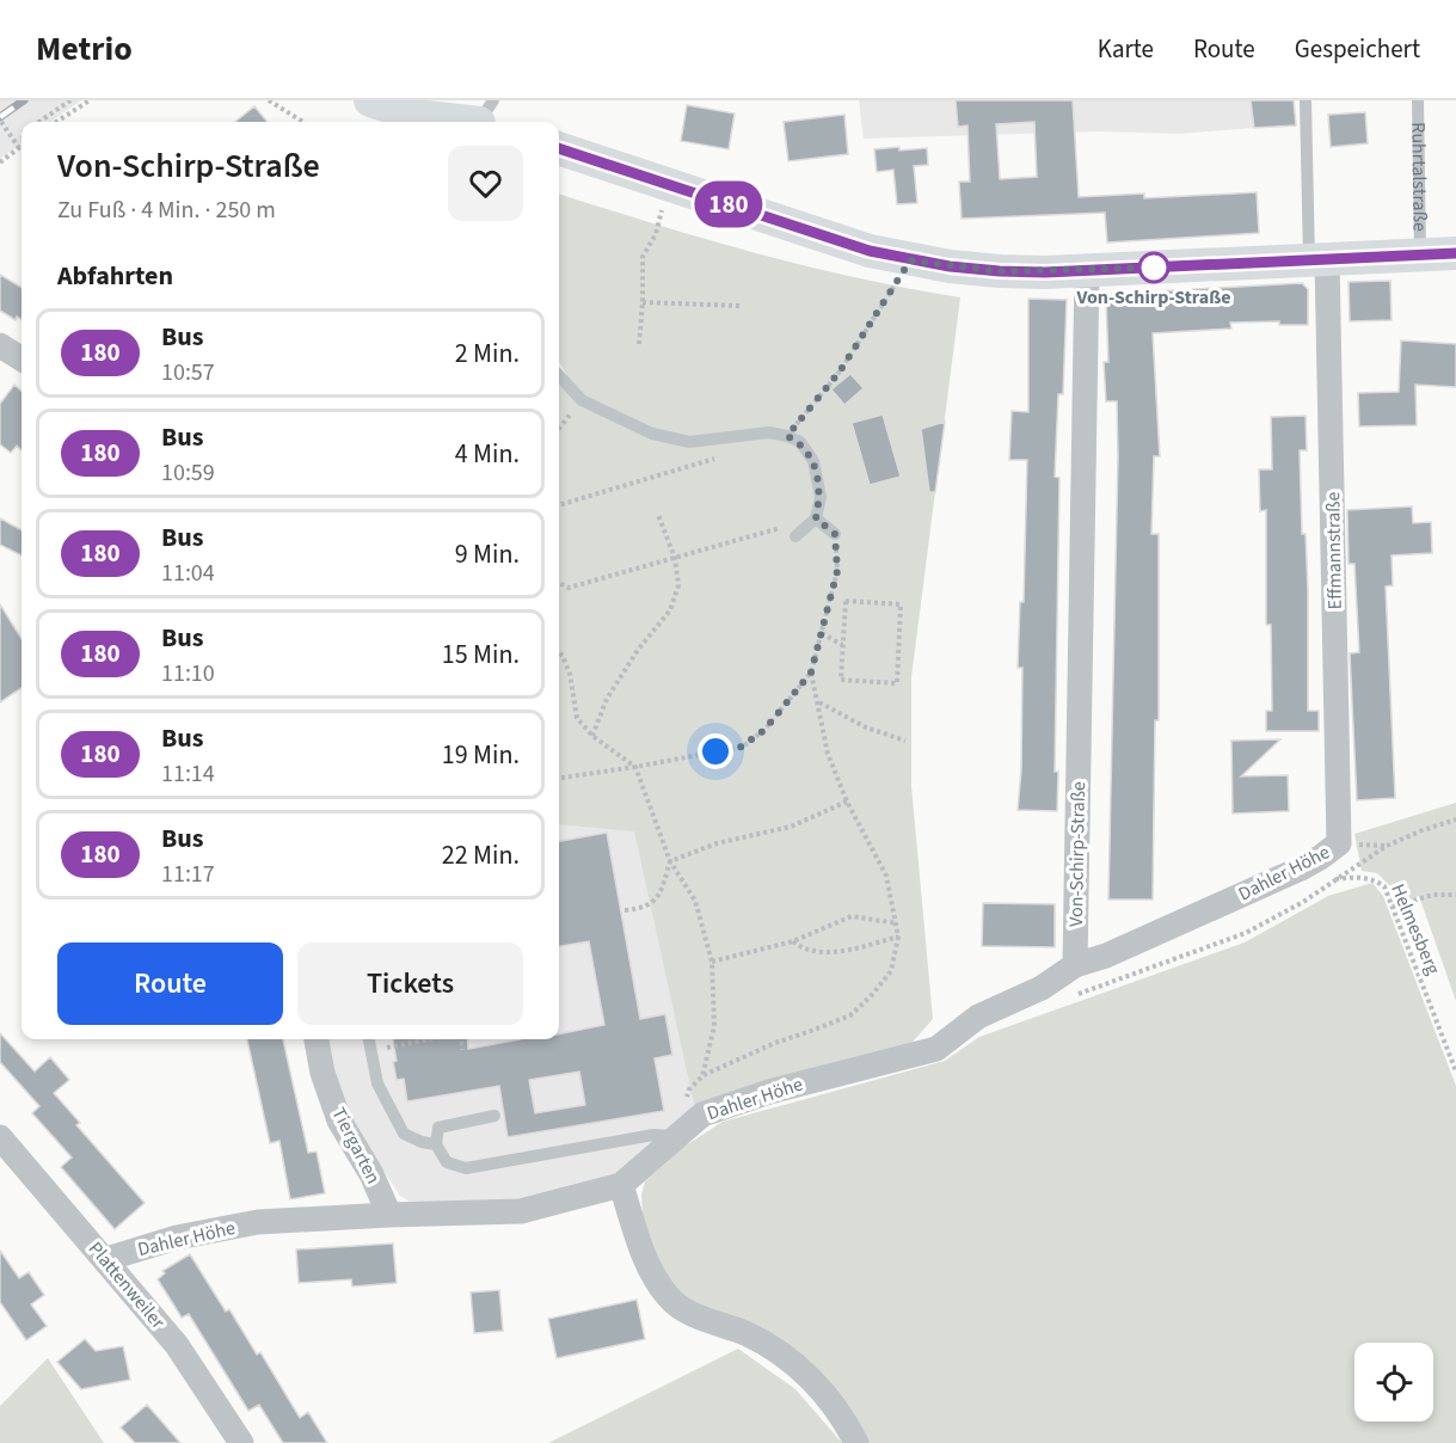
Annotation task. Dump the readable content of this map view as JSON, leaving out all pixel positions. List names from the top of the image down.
{
  "streets": {
    "main road": ["Ruhrtalstraße"],
    "street": [
      "Effmannstraße",
      "Von-Schirp-Straße",
      "Dahler Höhe",
      "Tiergarten",
      "Plattenweiler"
    ],
    "path": ["Helmesberg"]
  },
  "crossings": [
    ["Ruhrtalstraße", "Effmannstraße"],
    ["Ruhrtalstraße", "Von-Schirp-Straße"],
    ["Effmannstraße", "Dahler Höhe"],
    ["Von-Schirp-Straße", "Dahler Höhe"],
    ["Dahler Höhe", "Tiergarten"],
    ["Dahler Höhe", "Plattenweiler"]
  ],
  "places": ["Von-Schirp-Straße"],
  "lines": ["bus line 180"],
  "page": {
    "header": "Metrio",
    "nav": ["Karte", "Route", "Gespeichert"],
    "on_map": "180",
    "heading": [
      ["Von-Schirp-Straße", "Zu Fuß · 4 Min. · 250 m"],
      "Abfahrten"
    ],
    "list": [
      {
        "mark": "180",
        "name": "Bus",
        "note": "10:57",
        "value": "2 Min."
      },
      {
        "mark": "180",
        "name": "Bus",
        "note": "10:59",
        "value": "4 Min."
      },
      {
        "mark": "180",
        "name": "Bus",
        "note": "11:04",
        "value": "9 Min."
      },
      {
        "mark": "180",
        "name": "Bus",
        "note": "11:10",
        "value": "15 Min."
      },
      {
        "mark": "180",
        "name": "Bus",
        "note": "11:14",
        "value": "19 Min."
      },
      {
        "mark": "180",
        "name": "Bus",
        "note": "11:17",
        "value": "22 Min."
      }
    ],
    "buttons": ["Route", "Tickets"]
  }
}
